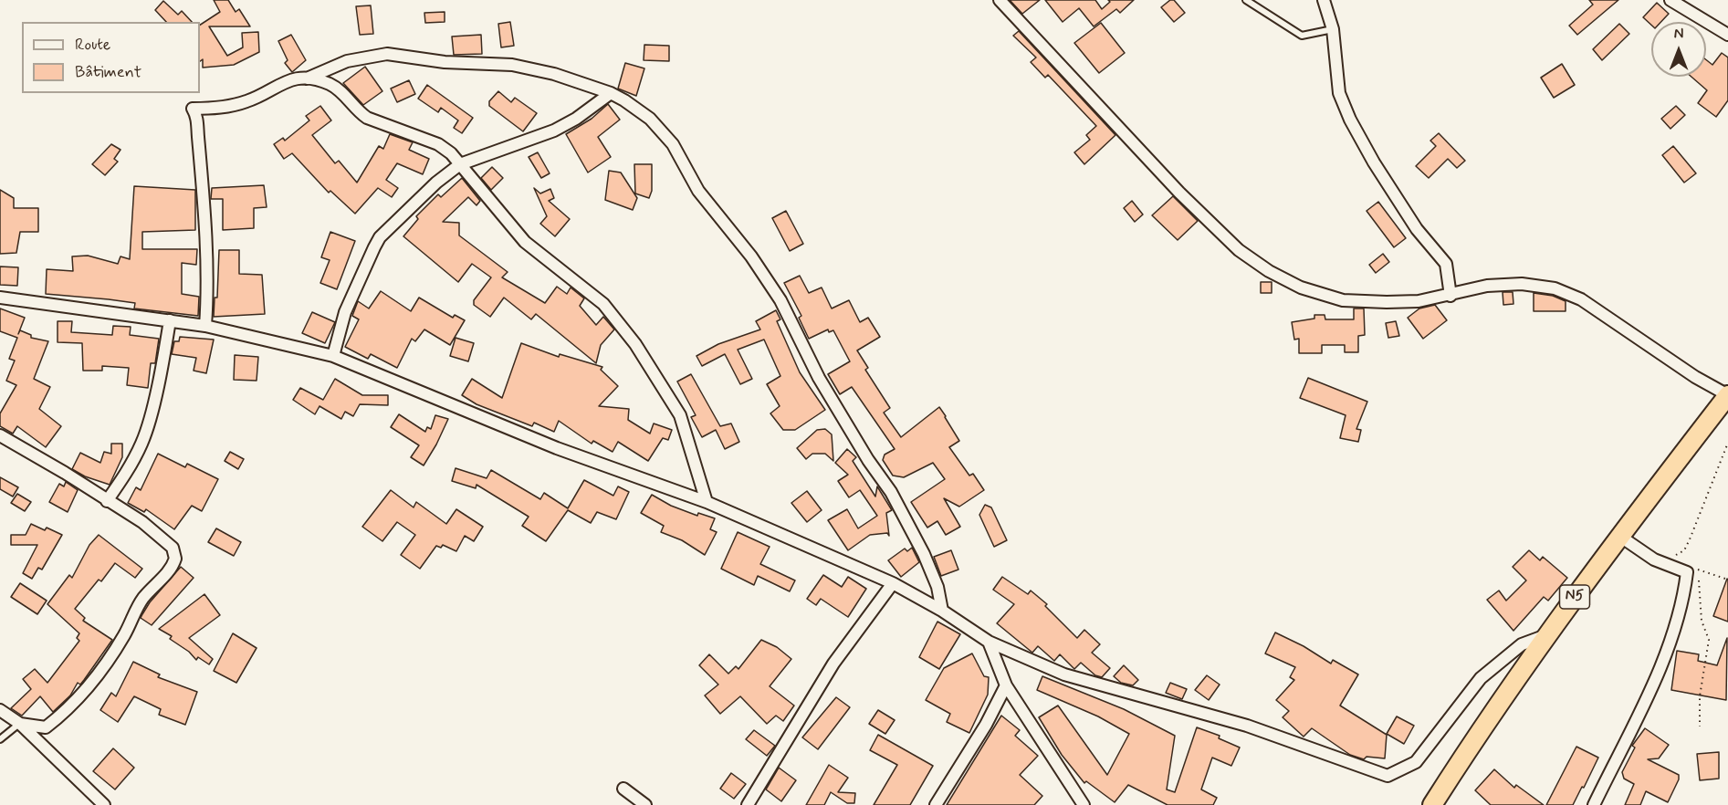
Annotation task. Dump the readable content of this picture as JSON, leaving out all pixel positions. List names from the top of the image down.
{
  "streets": {
    "highway": ["N5"]
  },
  "legend": ["Route", "Bâtiment"],
  "north": "top"
}
